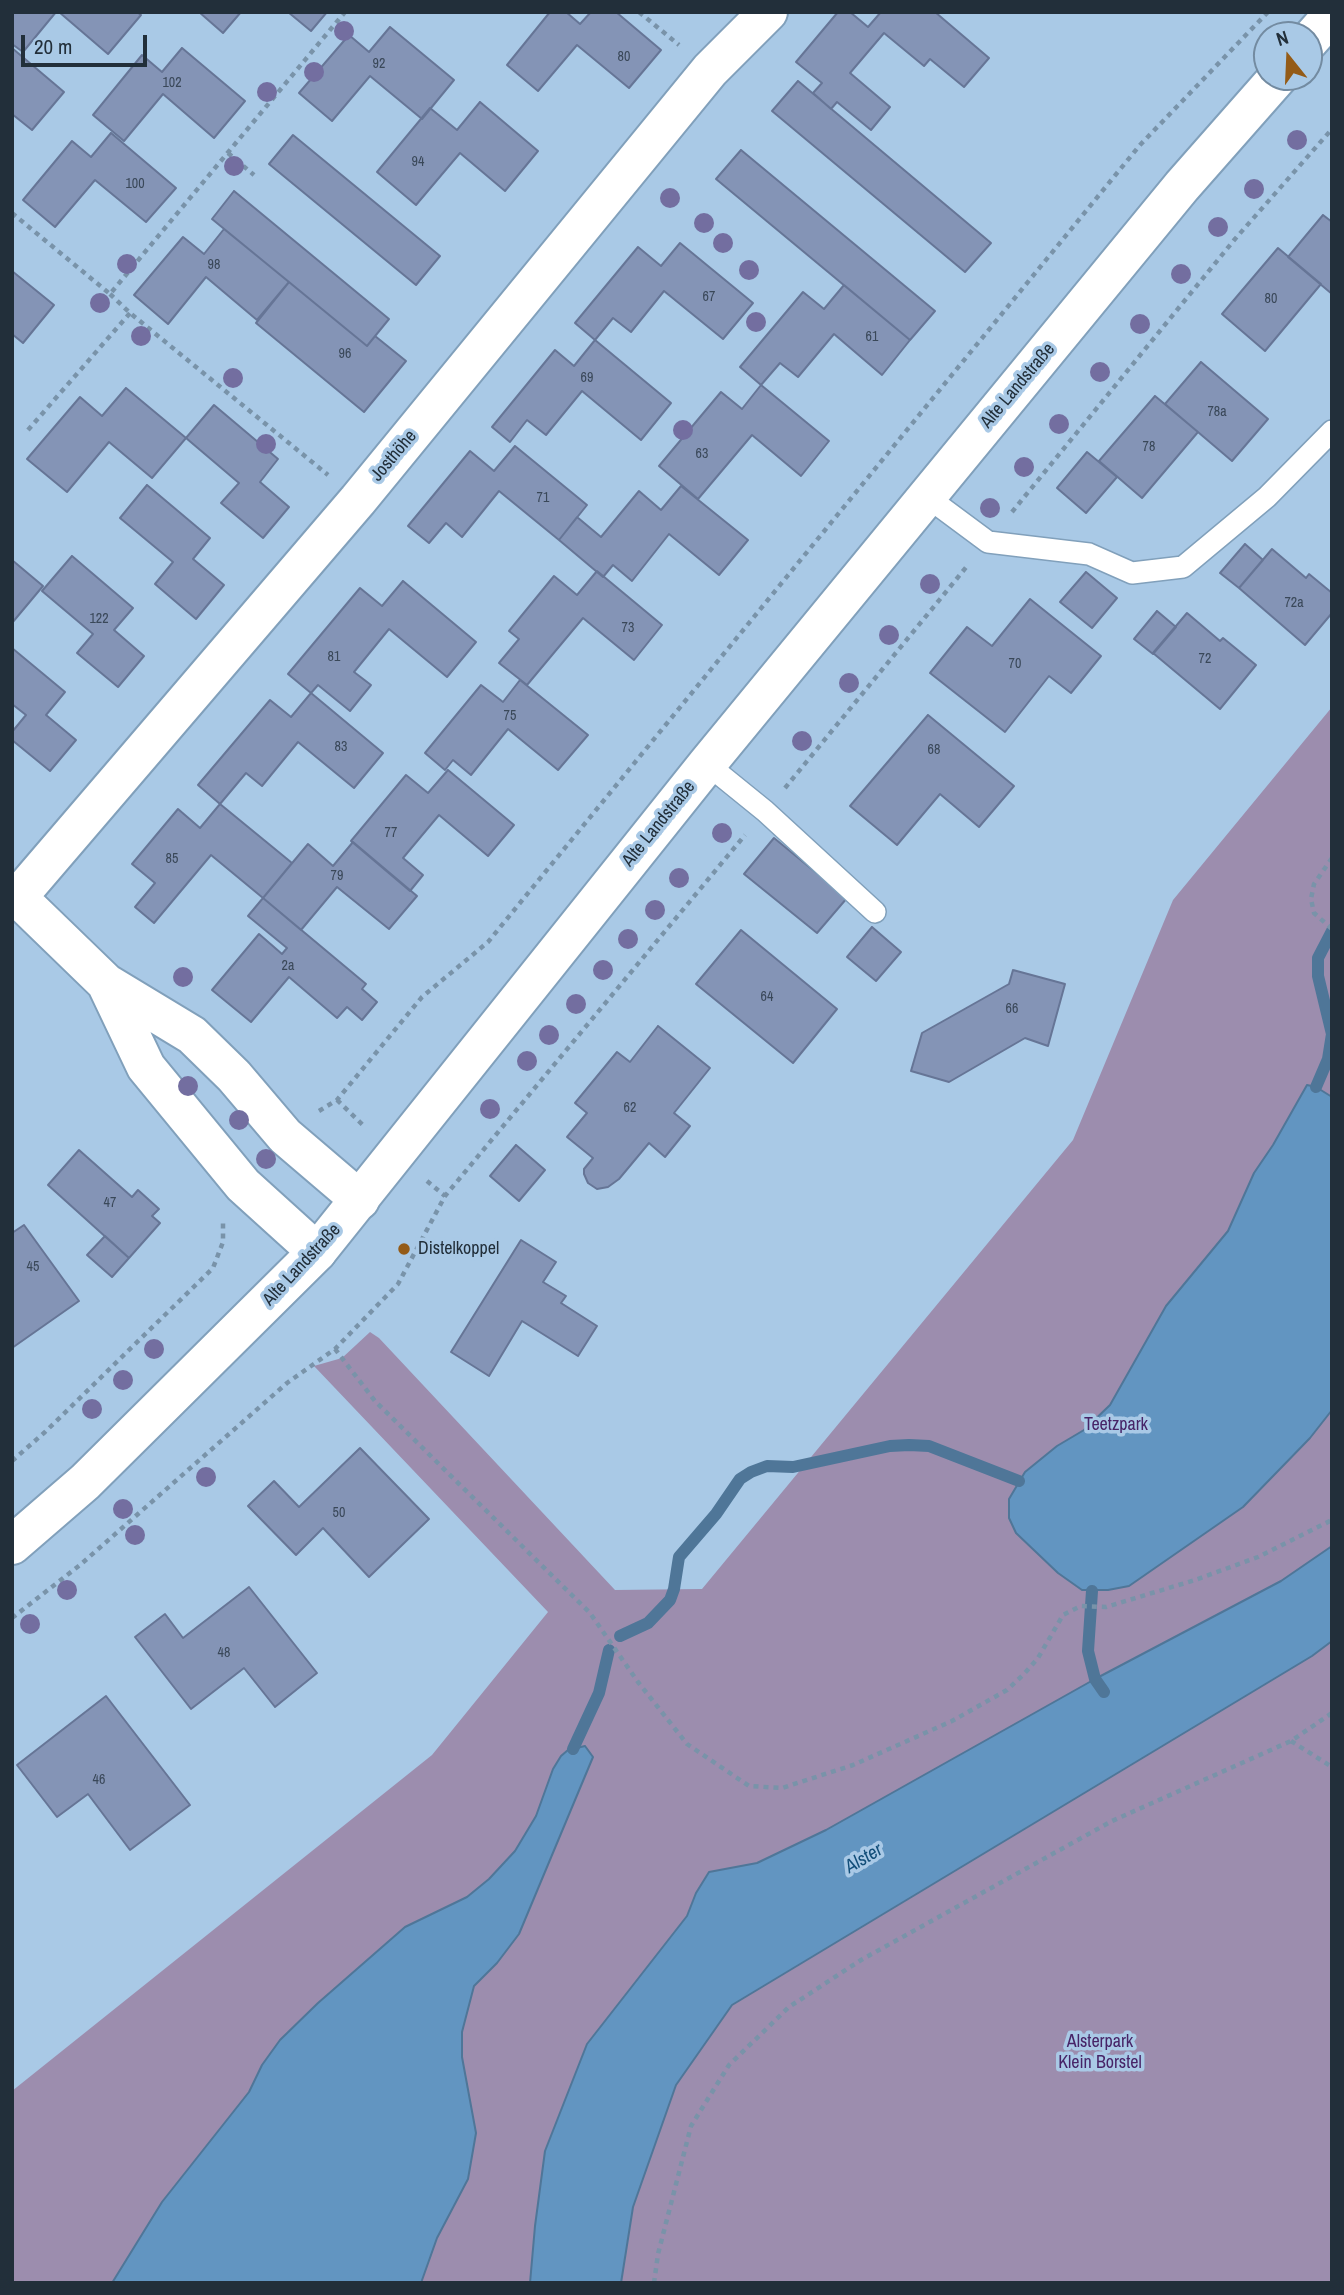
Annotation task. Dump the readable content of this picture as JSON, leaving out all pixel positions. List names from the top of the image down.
{
  "streets": {
    "main road": ["Alte Landstraße", "Josthöhe"]
  },
  "water": ["Alster"],
  "parks": ["Teetzpark", "Alsterpark Klein Borstel"],
  "places": ["Distelkoppel"],
  "house_numbers": [
    "80",
    "92",
    "102",
    "94",
    "100",
    "98",
    "67",
    "80",
    "61",
    "96",
    "69",
    "78a",
    "78",
    "63",
    "71",
    "72a",
    "122",
    "73",
    "81",
    "72",
    "70",
    "75",
    "83",
    "68",
    "77",
    "85",
    "79",
    "2a",
    "64",
    "66",
    "62",
    "47",
    "45",
    "50",
    "48",
    "46"
  ],
  "scale_bar": "20 m",
  "north": "top"
}
